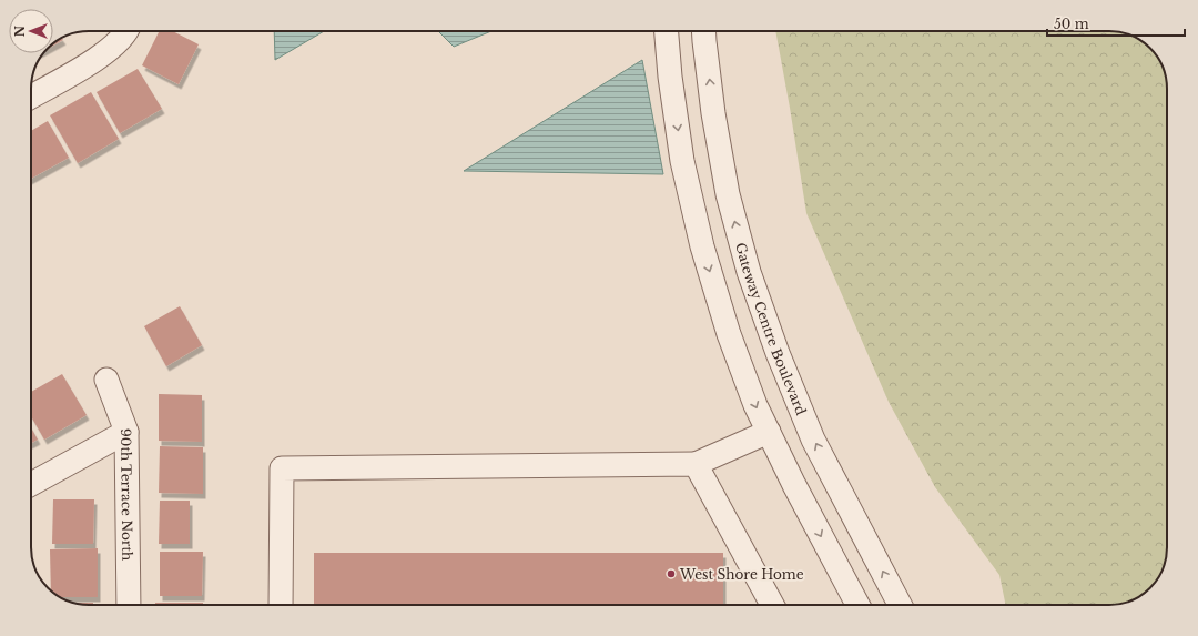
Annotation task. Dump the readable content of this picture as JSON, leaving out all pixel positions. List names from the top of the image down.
{
  "streets": {
    "street": ["Gateway Centre Boulevard", "90th Terrace North"]
  },
  "places": ["West Shore Home"],
  "scale_bar": "50 m",
  "north": "left"
}
